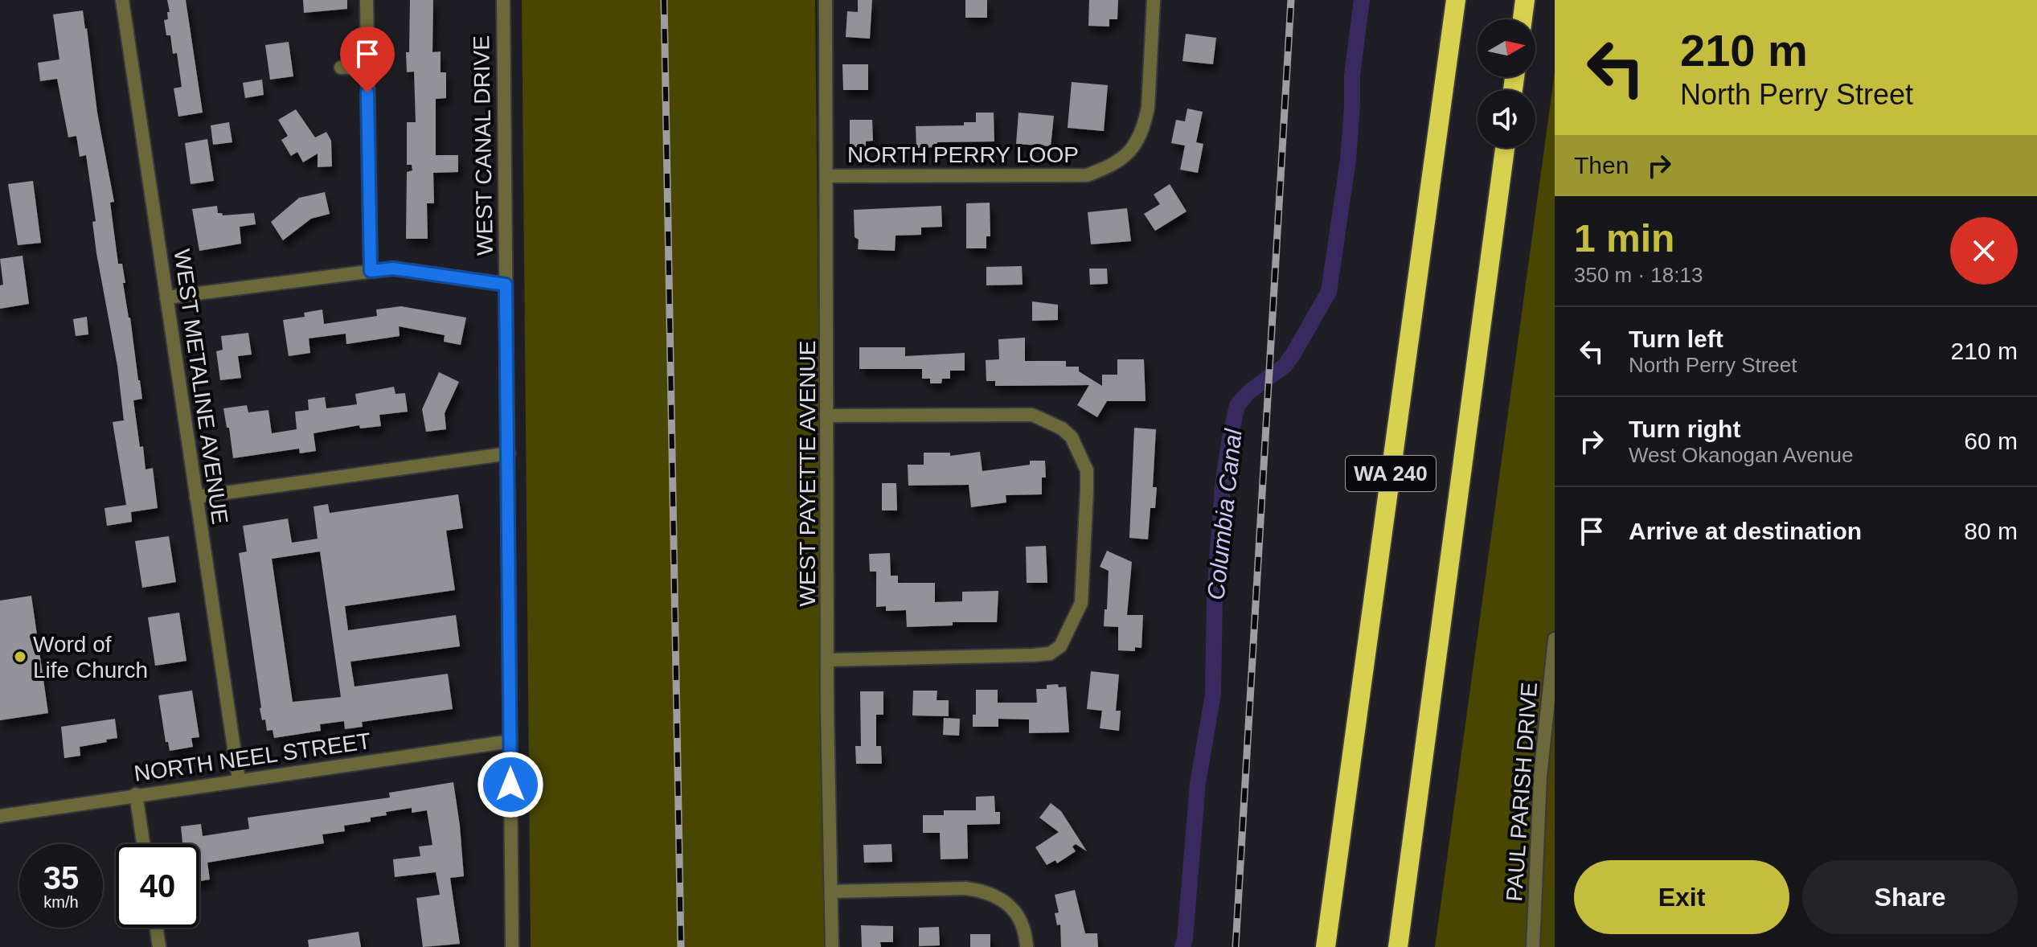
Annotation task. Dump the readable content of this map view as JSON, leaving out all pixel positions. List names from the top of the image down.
{
  "streets": {
    "highway": ["WA 240"],
    "street": [
      "WEST CANAL DRIVE",
      "NORTH PERRY LOOP",
      "WEST METALINE AVENUE",
      "WEST PAYETTE AVENUE",
      "NORTH NEEL STREET",
      "PAUL PARISH DRIVE"
    ]
  },
  "crossings": [
    ["WEST CANAL DRIVE", "NORTH NEEL STREET"],
    ["NORTH PERRY LOOP", "WEST PAYETTE AVENUE"],
    ["WEST METALINE AVENUE", "NORTH NEEL STREET"]
  ],
  "water": ["Columbia Canal"],
  "places": ["Word of Life Church"],
  "north": "right",
  "page": {
    "turn": ["210 m", "North Perry Street"],
    "then": "Then",
    "heading": ["1 min", "350 m · 18:13"],
    "list": [
      {
        "name": "Turn left",
        "note": "North Perry Street",
        "value": "210 m"
      },
      {
        "name": "Turn right",
        "note": "West Okanogan Avenue",
        "value": "60 m"
      },
      {
        "name": "Arrive at destination",
        "value": "80 m"
      }
    ],
    "speed": "35 km/h",
    "limit": "40",
    "buttons": ["Exit", "Share"]
  }
}
